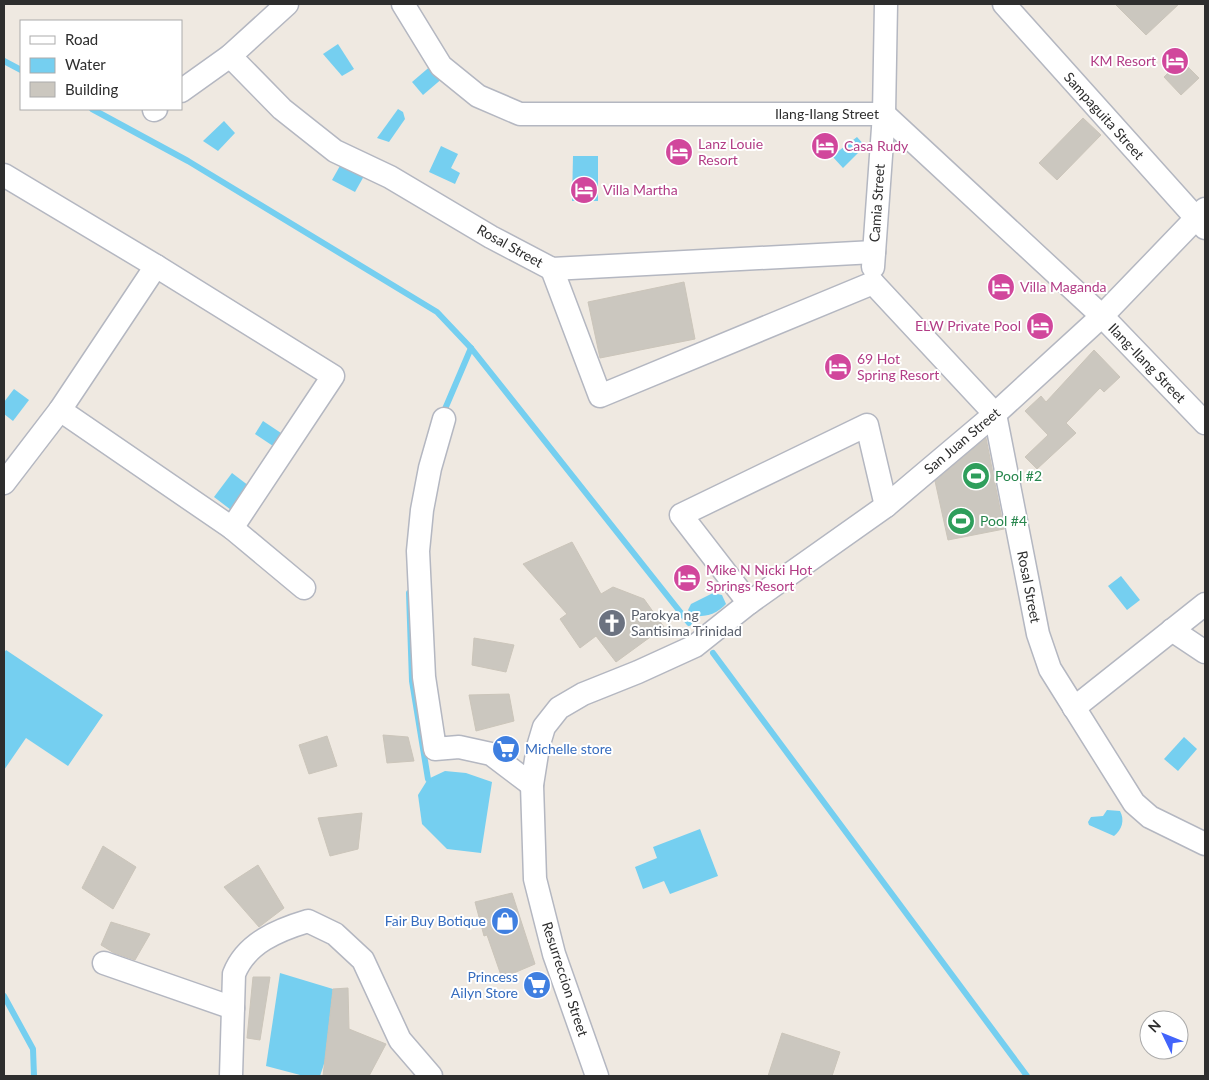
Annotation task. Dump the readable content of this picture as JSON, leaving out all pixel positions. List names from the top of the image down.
{
  "streets": {
    "street": [
      "Ilang-Ilang Street",
      "Sampaguita Street",
      "Camia Street",
      "Rosal Street",
      "San Juan Street",
      "Resurreccion Street"
    ]
  },
  "crossings": [
    ["Ilang-Ilang Street", "Camia Street"],
    ["Ilang-Ilang Street", "San Juan Street"],
    ["Sampaguita Street", "San Juan Street"],
    ["Camia Street", "Rosal Street"],
    ["Rosal Street", "San Juan Street"],
    ["San Juan Street", "Resurreccion Street"]
  ],
  "places": {
    "hotel": [
      "KM Resort",
      "Casa Rudy",
      "Lanz Louie Resort",
      "Villa Martha",
      "Villa Maganda",
      "ELW Private Pool",
      "69 Hot Spring Resort",
      "Mike N Nicki Hot Springs Resort"
    ],
    "sports": ["Pool #2", "Pool #4"],
    "church": ["Parokya ng Santisima Trinidad"],
    "supermarket": ["Michelle store", "Princess Ailyn Store"],
    "shop": ["Fair Buy Botique"]
  },
  "legend": ["Road", "Water", "Building"],
  "north": "top left"
}
